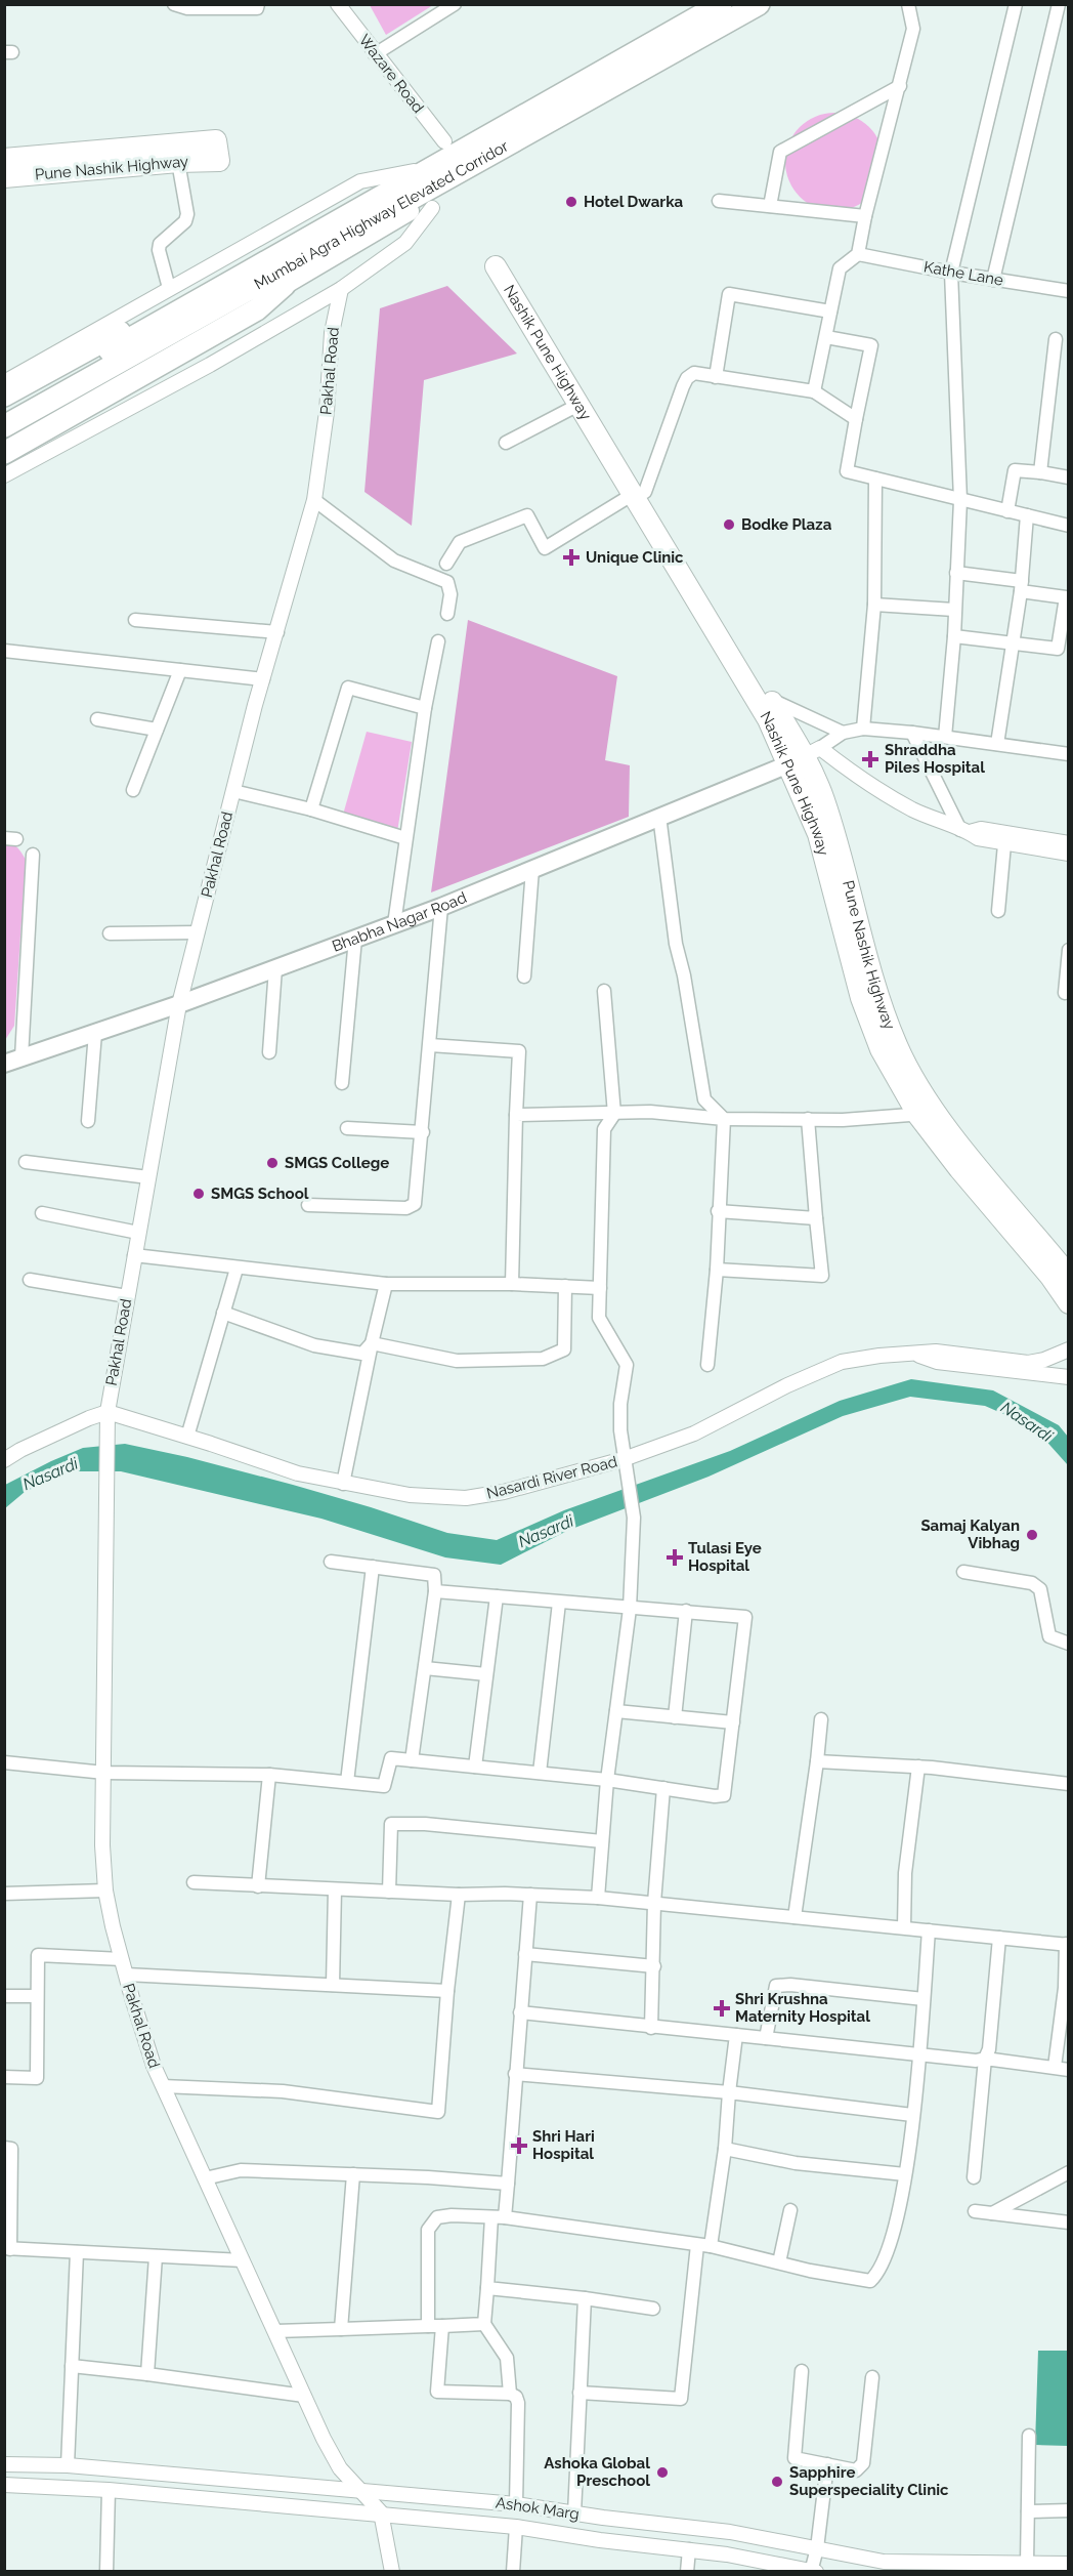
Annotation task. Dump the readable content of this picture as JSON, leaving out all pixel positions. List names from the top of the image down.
{
  "streets": {
    "highway": ["Pune Nashik Highway", "Mumbai Agra Highway Elevated Corridor", "Nashik Pune Highway"],
    "main road": ["Bhabha Nagar Road"],
    "street": [
      "Wazare Road",
      "Kathe Lane",
      "Pakhal Road",
      "Nasardi River Road",
      "Ashok Marg"
    ]
  },
  "crossings": [
    ["Nashik Pune Highway", "Bhabha Nagar Road"],
    ["Pakhal Road", "Bhabha Nagar Road"],
    ["Pakhal Road", "Nasardi River Road"],
    ["Pakhal Road", "Ashok Marg"]
  ],
  "water": ["Nasardi"],
  "places": {
    "other": [
      "Hotel Dwarka",
      "Bodke Plaza",
      "SMGS College",
      "SMGS School",
      "Samaj Kalyan Vibhag",
      "Ashoka Global Preschool",
      "Sapphire Superspeciality Clinic"
    ],
    "health": [
      "Unique Clinic",
      "Shraddha Piles Hospital",
      "Tulasi Eye Hospital",
      "Shri Krushna Maternity Hospital",
      "Shri Hari Hospital"
    ]
  }
}
